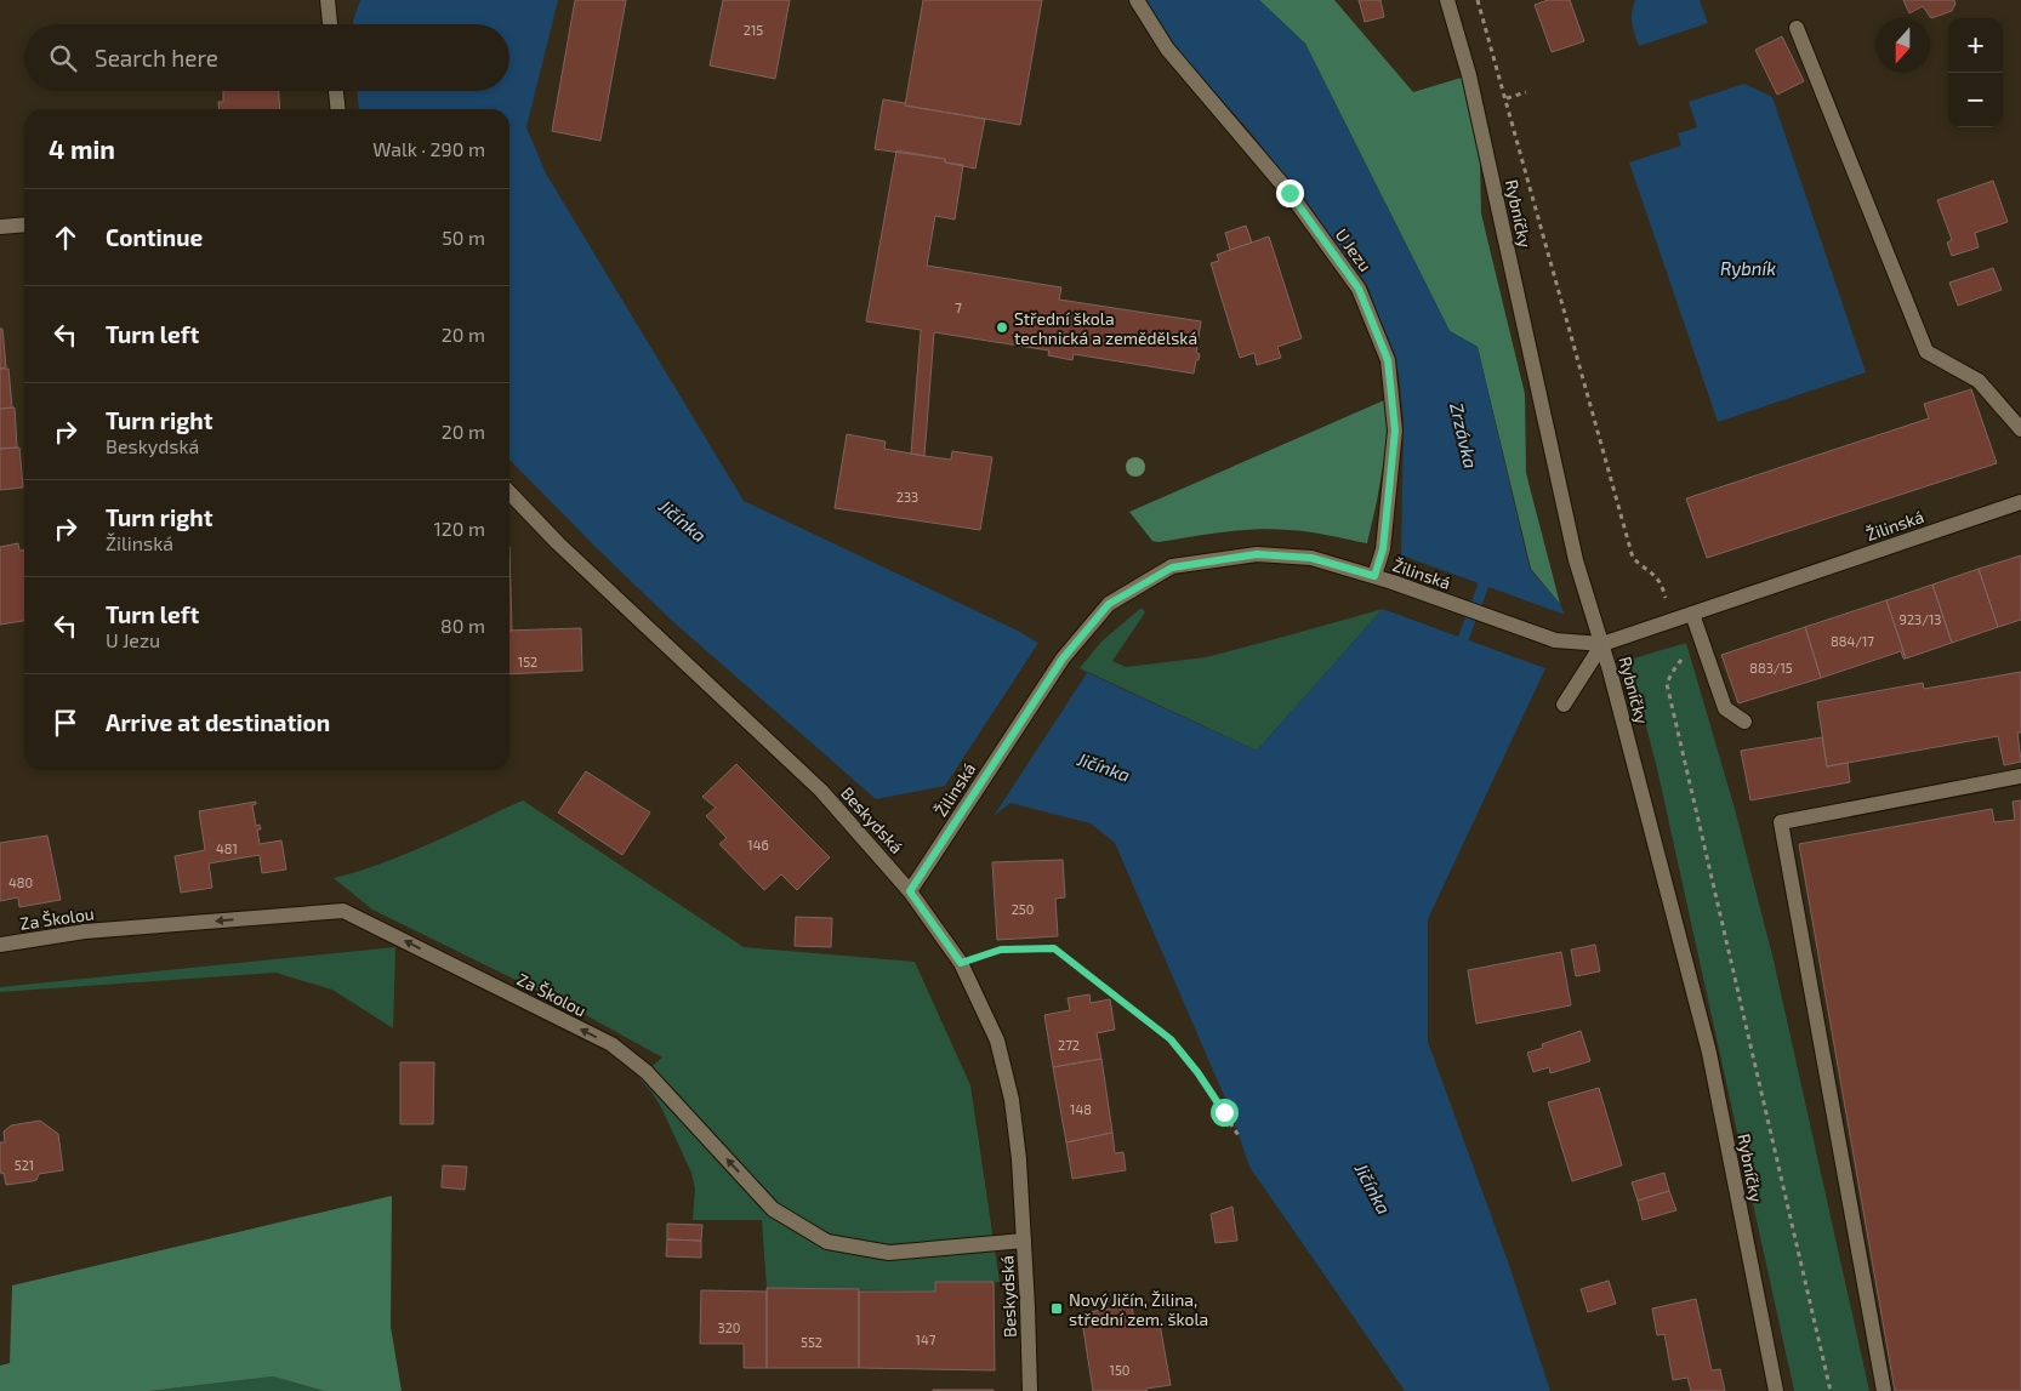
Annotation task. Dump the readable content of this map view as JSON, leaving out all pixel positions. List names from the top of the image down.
{
  "streets": {
    "street": [
      "Rybníčky",
      "U Jezu",
      "Žilinská",
      "Beskydská",
      "Za Školou"
    ]
  },
  "crossings": [
    ["Rybníčky", "Žilinská"],
    ["U Jezu", "Žilinská"],
    ["Žilinská", "Beskydská"],
    ["Beskydská", "Za Školou"]
  ],
  "one_way": ["Za Školou"],
  "water": ["Rybník", "Zrzávka", "Jičínka"],
  "places": {
    "other": ["Střední škola technická a zemědělská"],
    "transit": ["Nový Jičín, Žilina, střední zem. škola"]
  },
  "house_numbers": [
    "215",
    "7",
    "233",
    "923/13",
    "884/17",
    "152",
    "883/15",
    "146",
    "481",
    "480",
    "250",
    "272",
    "148",
    "521",
    "320",
    "147",
    "552",
    "150"
  ],
  "north": "bottom",
  "page": {
    "map_buttons": ["+", "−"],
    "search": "Search here",
    "heading": ["4 min", "Walk · 290 m"],
    "list": [
      ["Continue", "50 m"],
      ["Turn left", "20 m"],
      ["Turn right", "Beskydská", "20 m"],
      ["Turn right", "Žilinská", "120 m"],
      ["Turn left", "U Jezu", "80 m"],
      "Arrive at destination"
    ]
  }
}
